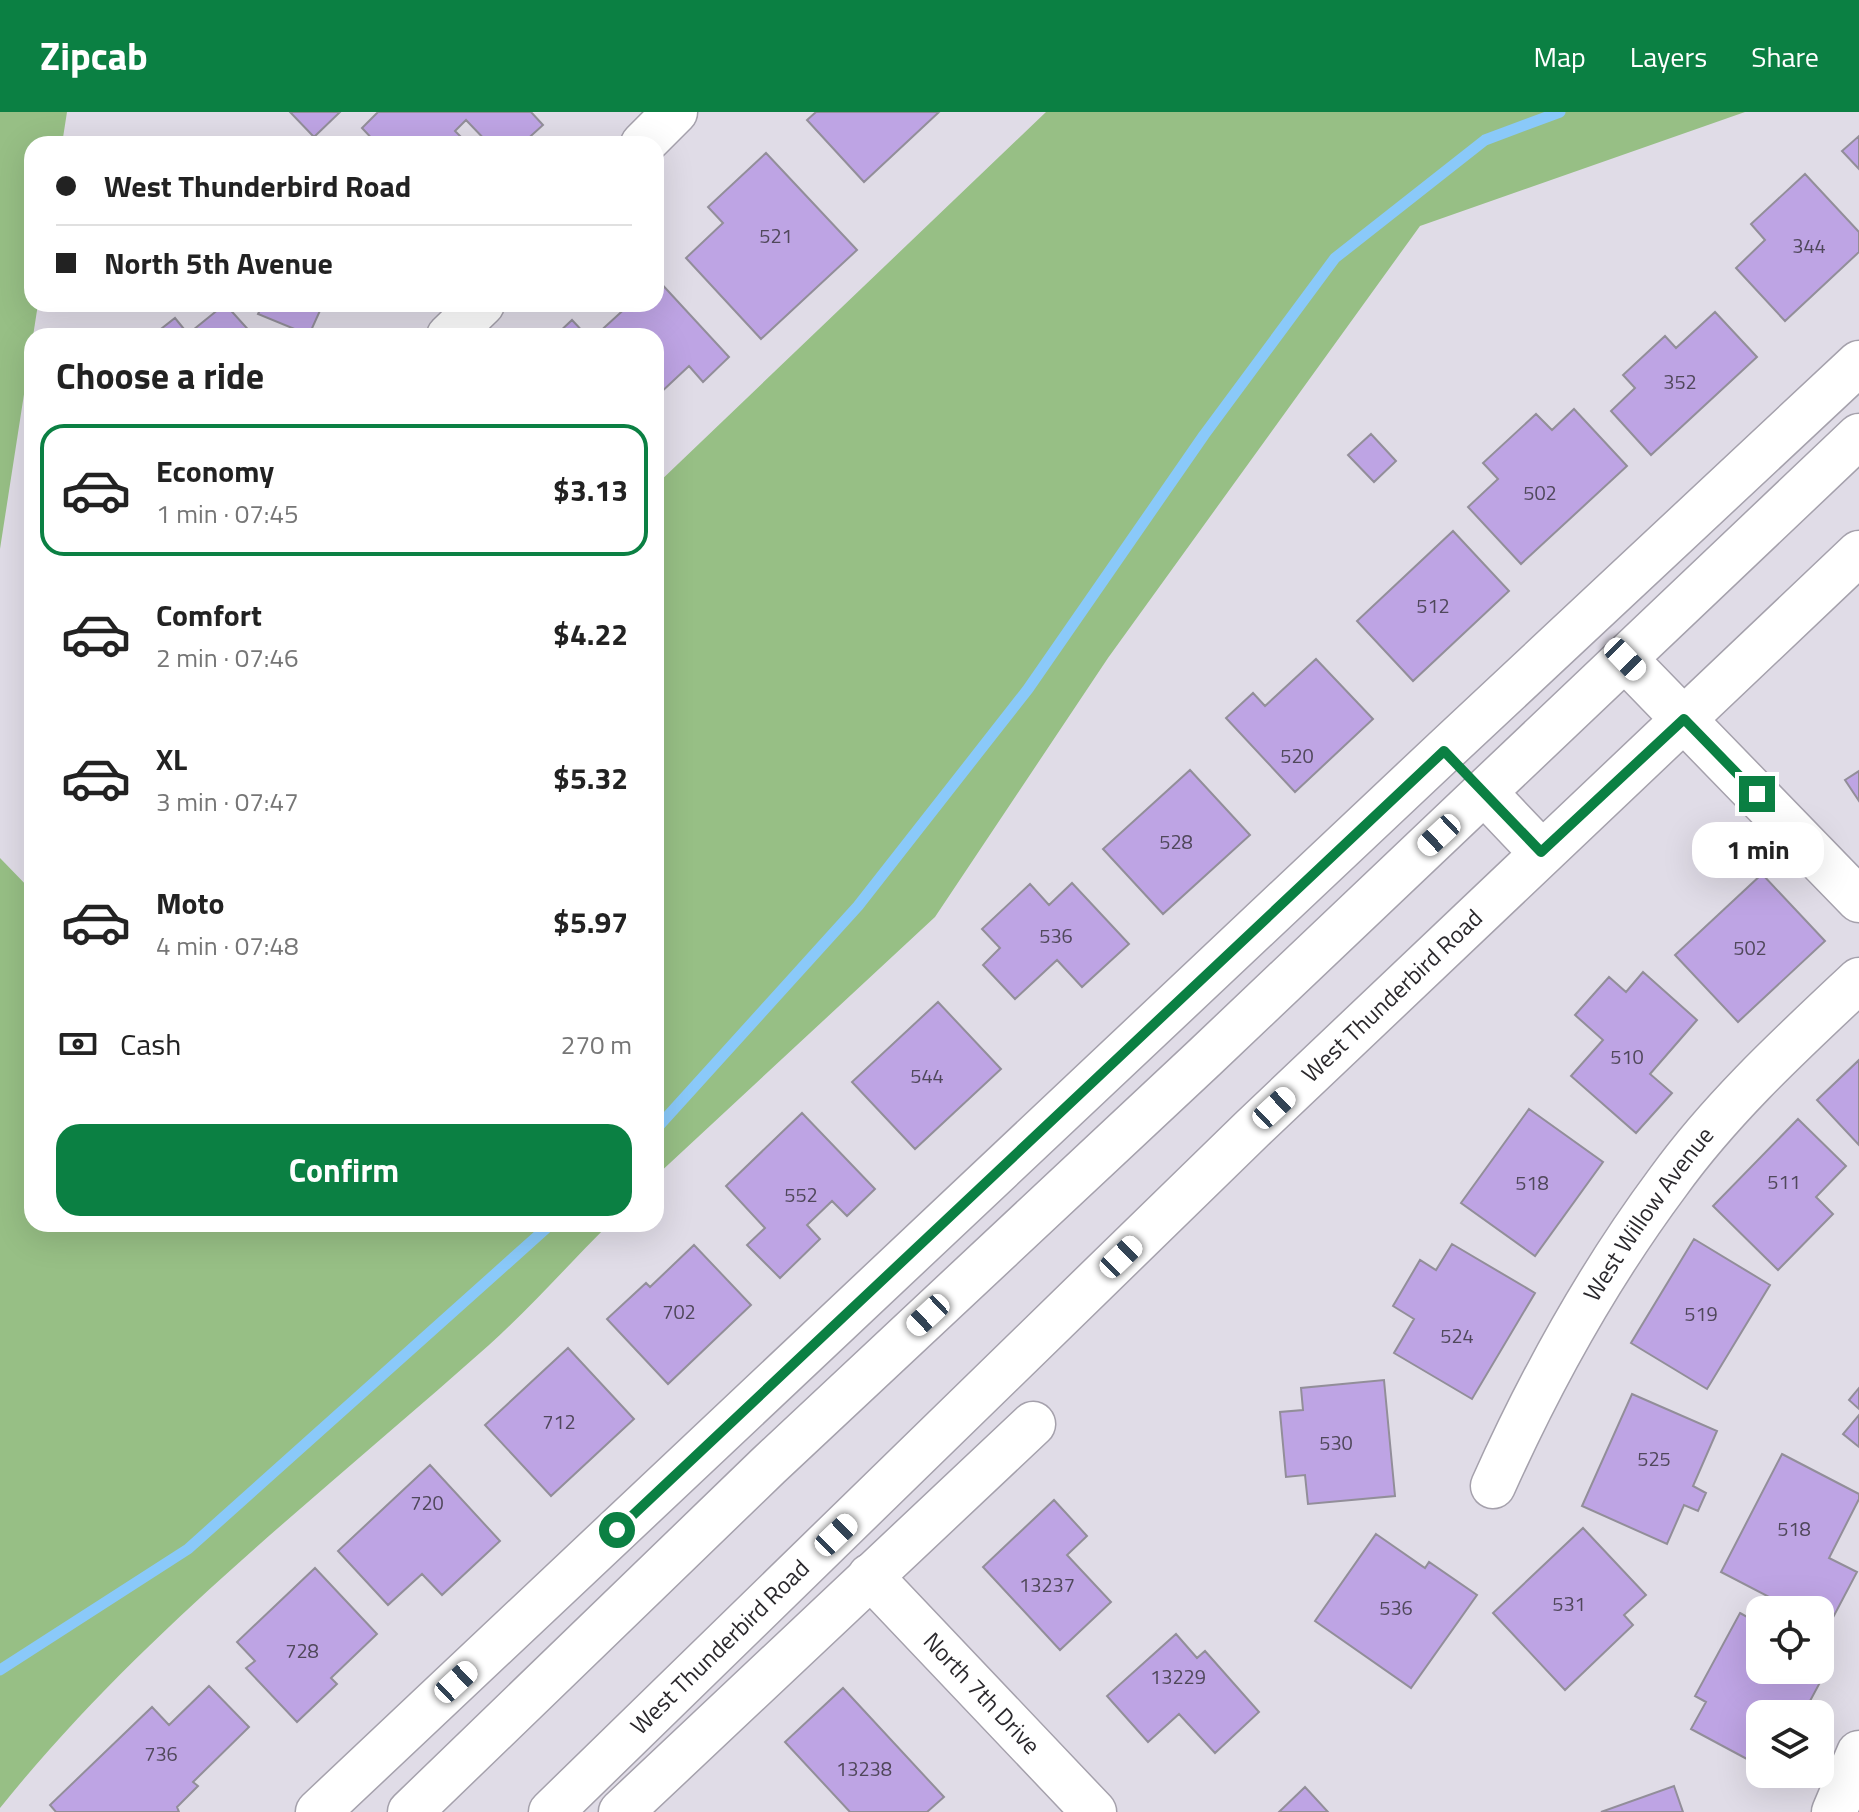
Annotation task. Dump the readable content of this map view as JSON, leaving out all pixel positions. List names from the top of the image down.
{
  "streets": {
    "street": ["West Thunderbird Road", "West Willow Avenue", "North 7th Drive"]
  },
  "crossings": [
    ["West Thunderbird Road", "North 7th Drive"]
  ],
  "house_numbers": [
    "521",
    "344",
    "352",
    "502",
    "512",
    "520",
    "528",
    "536",
    "502",
    "510",
    "544",
    "511",
    "518",
    "552",
    "702",
    "519",
    "524",
    "712",
    "530",
    "525",
    "720",
    "518",
    "13237",
    "531",
    "536",
    "728",
    "13229",
    "736",
    "13238"
  ],
  "page": {
    "header": "Zipcab",
    "nav": ["Map", "Layers", "Share"],
    "banner": ["West Thunderbird Road", "North 5th Avenue"],
    "heading": "Choose a ride",
    "list": [
      {
        "name": "Economy",
        "note": "1 min · 07:45",
        "value": "$3.13"
      },
      {
        "name": "Comfort",
        "note": "2 min · 07:46",
        "value": "$4.22"
      },
      {
        "name": "XL",
        "note": "3 min · 07:47",
        "value": "$5.32"
      },
      {
        "name": "Moto",
        "note": "4 min · 07:48",
        "value": "$5.97"
      }
    ],
    "bubble": "1 min",
    "pay": ["Cash", "270 m"],
    "buttons": "Confirm"
  }
}
